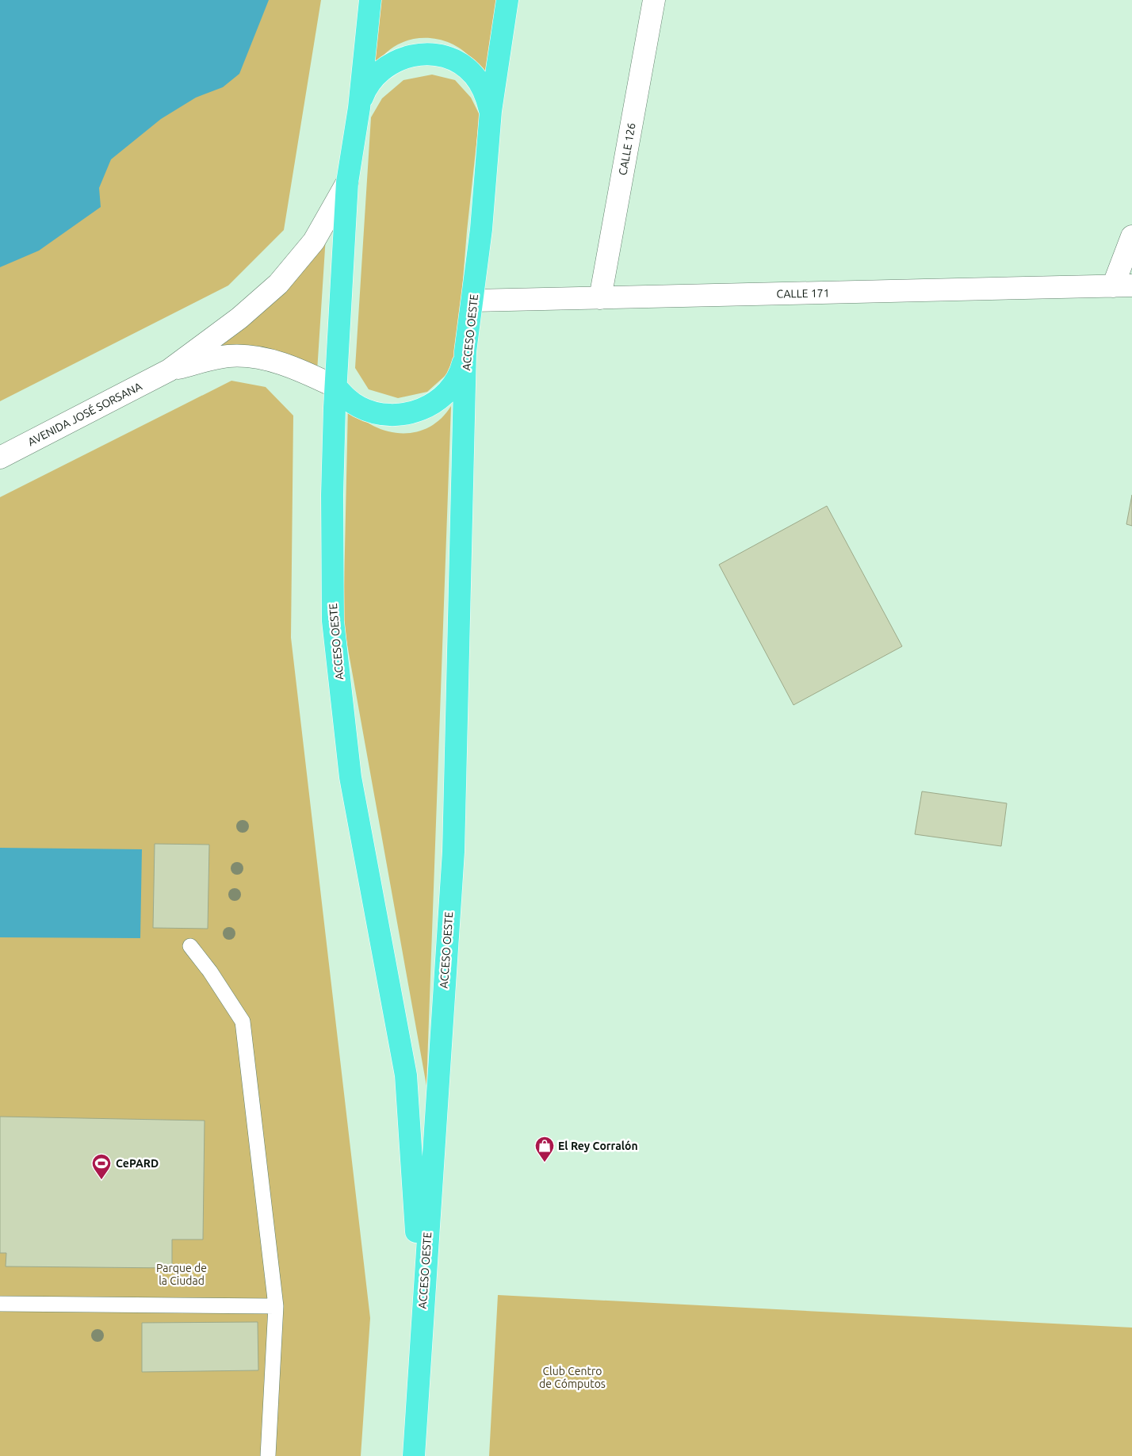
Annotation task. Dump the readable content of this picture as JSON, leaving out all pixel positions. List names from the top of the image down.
{
  "streets": {
    "highway": ["ACCESO OESTE"],
    "street": ["CALLE 126", "CALLE 171", "AVENIDA JOSÉ SORSANA"]
  },
  "crossings": [
    ["CALLE 126", "CALLE 171"],
    ["CALLE 171", "ACCESO OESTE"],
    ["ACCESO OESTE", "AVENIDA JOSÉ SORSANA"]
  ],
  "parks": ["Parque de la Ciudad", "Club Centro de Cómputos"],
  "places": {
    "shop": ["El Rey Corralón"],
    "sports": ["CePARD"]
  }
}
